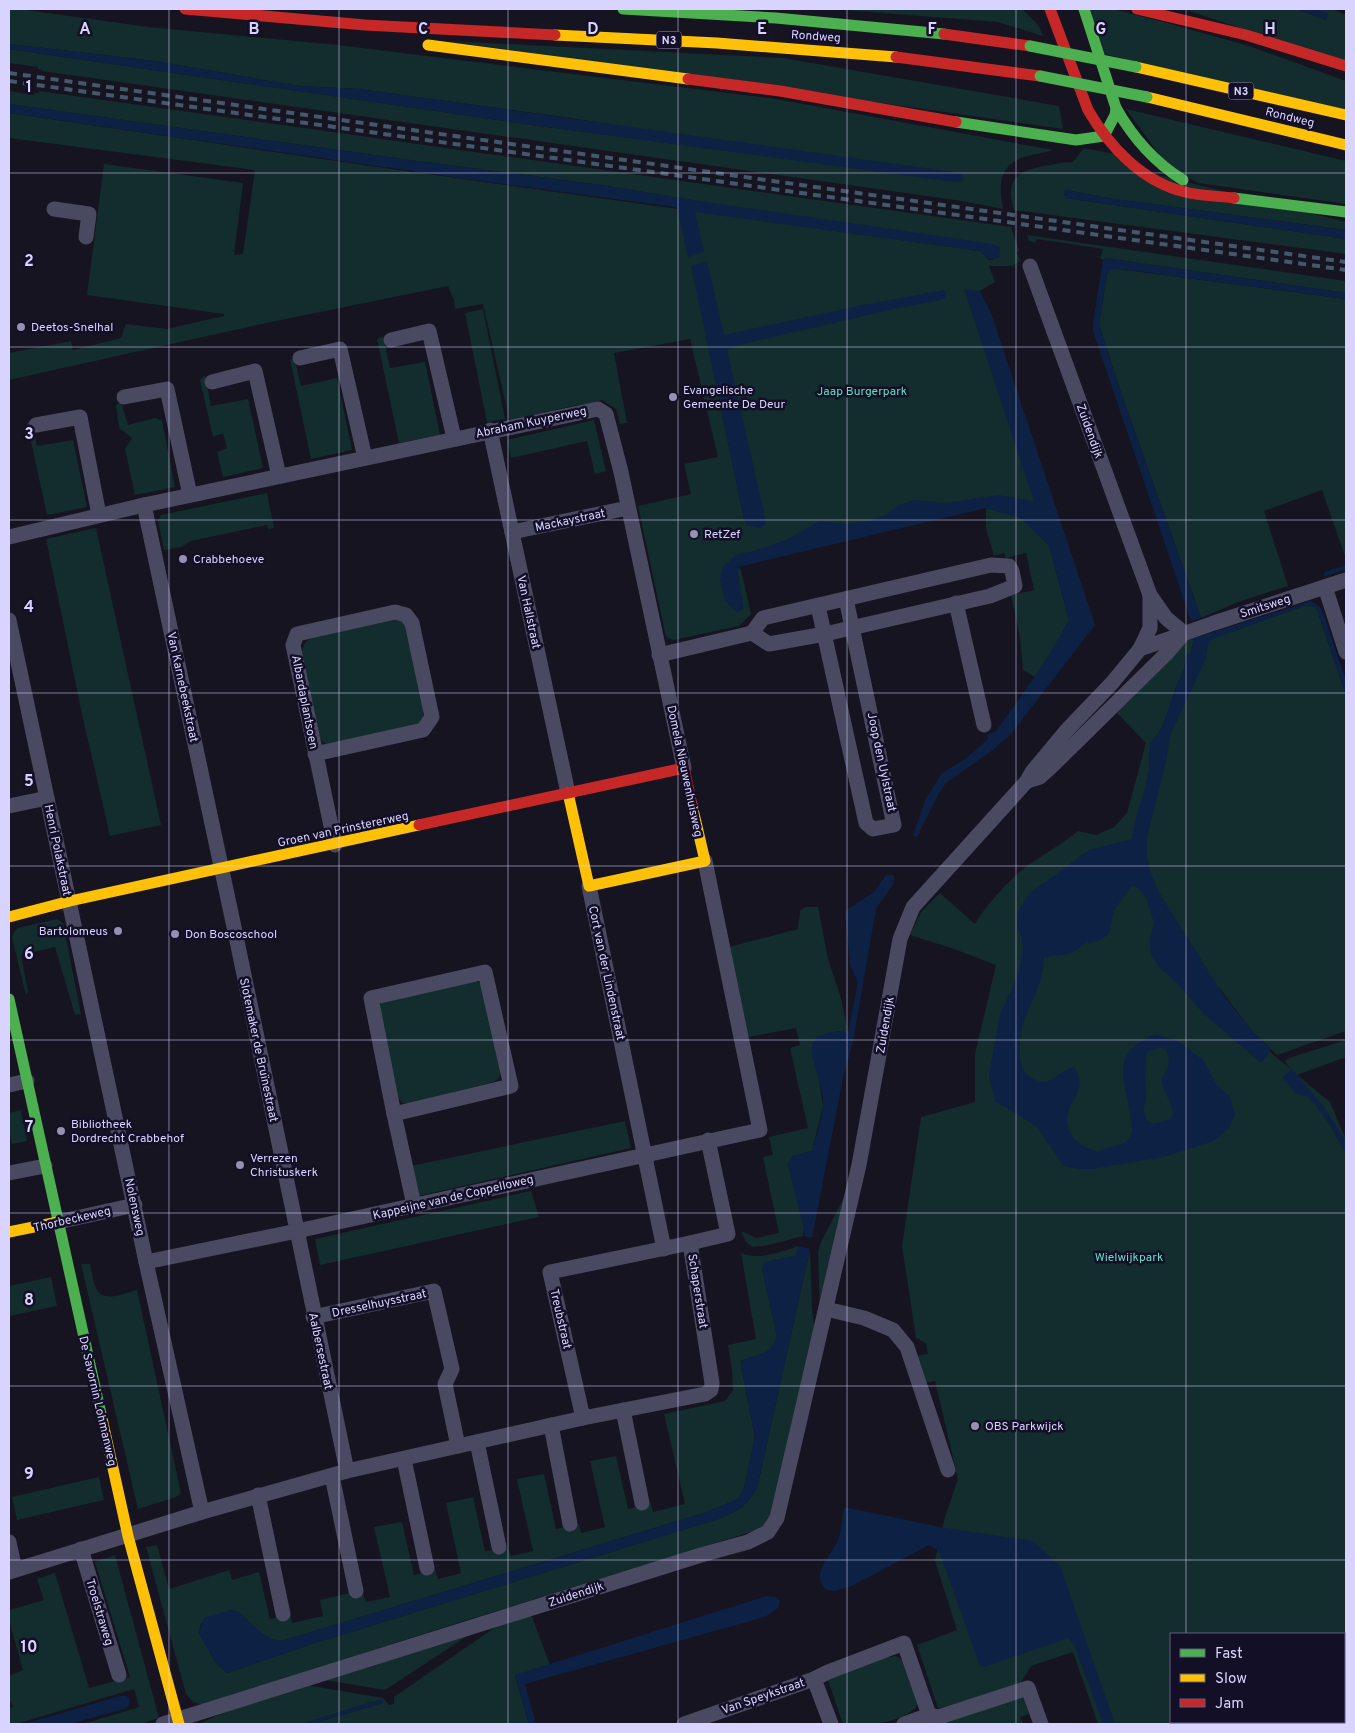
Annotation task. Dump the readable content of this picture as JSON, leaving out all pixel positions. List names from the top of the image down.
{
  "streets": {
    "main road": [
      "Rondweg",
      "N3",
      "Domela Nieuwenhuisweg",
      "Groen van Prinstererweg",
      "Cort van der Lindenstraat",
      "Thorbeckeweg",
      "De Savornin Lohmanweg"
    ],
    "street": [
      "Abraham Kuyperweg",
      "Zuidendijk",
      "Mackaystraat",
      "Smitsweg",
      "Van Hallstraat",
      "Van Karnebeekstraat",
      "Albardaplantsoen",
      "Joop den Uylstraat",
      "Henri Polakstraat",
      "Slotemaker de Bruïnestraat",
      "Kappeijne van de Coppelloweg",
      "Nolensweg",
      "Schaperstraat",
      "Dresselhuysstraat",
      "Treubstraat",
      "Aalbersestraat",
      "Troelstraweg",
      "Van Speykstraat"
    ]
  },
  "crossings": [
    ["Rondweg", "N3"],
    ["Abraham Kuyperweg", "Van Hallstraat"],
    ["Abraham Kuyperweg", "Van Karnebeekstraat"],
    ["Abraham Kuyperweg", "Domela Nieuwenhuisweg"],
    ["Zuidendijk", "Smitsweg"],
    ["Zuidendijk", "De Savornin Lohmanweg"],
    ["Mackaystraat", "Van Hallstraat"],
    ["Mackaystraat", "Domela Nieuwenhuisweg"],
    ["Van Hallstraat", "Groen van Prinstererweg"],
    ["Van Hallstraat", "Cort van der Lindenstraat"],
    ["Van Karnebeekstraat", "Groen van Prinstererweg"],
    ["Van Karnebeekstraat", "Slotemaker de Bruïnestraat"],
    ["Albardaplantsoen", "Groen van Prinstererweg"],
    ["Domela Nieuwenhuisweg", "Groen van Prinstererweg"],
    ["Domela Nieuwenhuisweg", "Kappeijne van de Coppelloweg"],
    ["Groen van Prinstererweg", "Henri Polakstraat"],
    ["Groen van Prinstererweg", "Cort van der Lindenstraat"],
    ["Groen van Prinstererweg", "Slotemaker de Bruïnestraat"],
    ["Groen van Prinstererweg", "Nolensweg"],
    ["Henri Polakstraat", "Nolensweg"],
    ["Cort van der Lindenstraat", "Kappeijne van de Coppelloweg"],
    ["Cort van der Lindenstraat", "Treubstraat"],
    ["Slotemaker de Bruïnestraat", "Kappeijne van de Coppelloweg"],
    ["Slotemaker de Bruïnestraat", "Aalbersestraat"],
    ["Kappeijne van de Coppelloweg", "Nolensweg"],
    ["Kappeijne van de Coppelloweg", "Schaperstraat"],
    ["Kappeijne van de Coppelloweg", "Aalbersestraat"],
    ["Nolensweg", "Thorbeckeweg"],
    ["Thorbeckeweg", "De Savornin Lohmanweg"],
    ["Schaperstraat", "Treubstraat"],
    ["Dresselhuysstraat", "Aalbersestraat"]
  ],
  "parks": ["Jaap Burgerpark", "Wielwijkpark"],
  "places": [
    "Deetos-Snelhal",
    "Evangelische Gemeente De Deur",
    "RetZef",
    "Crabbehoeve",
    "Bartolomeus",
    "Don Boscoschool",
    "Bibliotheek Dordrecht Crabbehof",
    "Verrezen Christuskerk",
    "OBS Parkwijck"
  ],
  "legend": ["Fast", "Slow", "Jam"],
  "grid": {
    "columns": [
      "A",
      "B",
      "C",
      "D",
      "E",
      "F",
      "G",
      "H"
    ],
    "rows": [
      "1",
      "2",
      "3",
      "4",
      "5",
      "6",
      "7",
      "8",
      "9",
      "10"
    ]
  }
}
